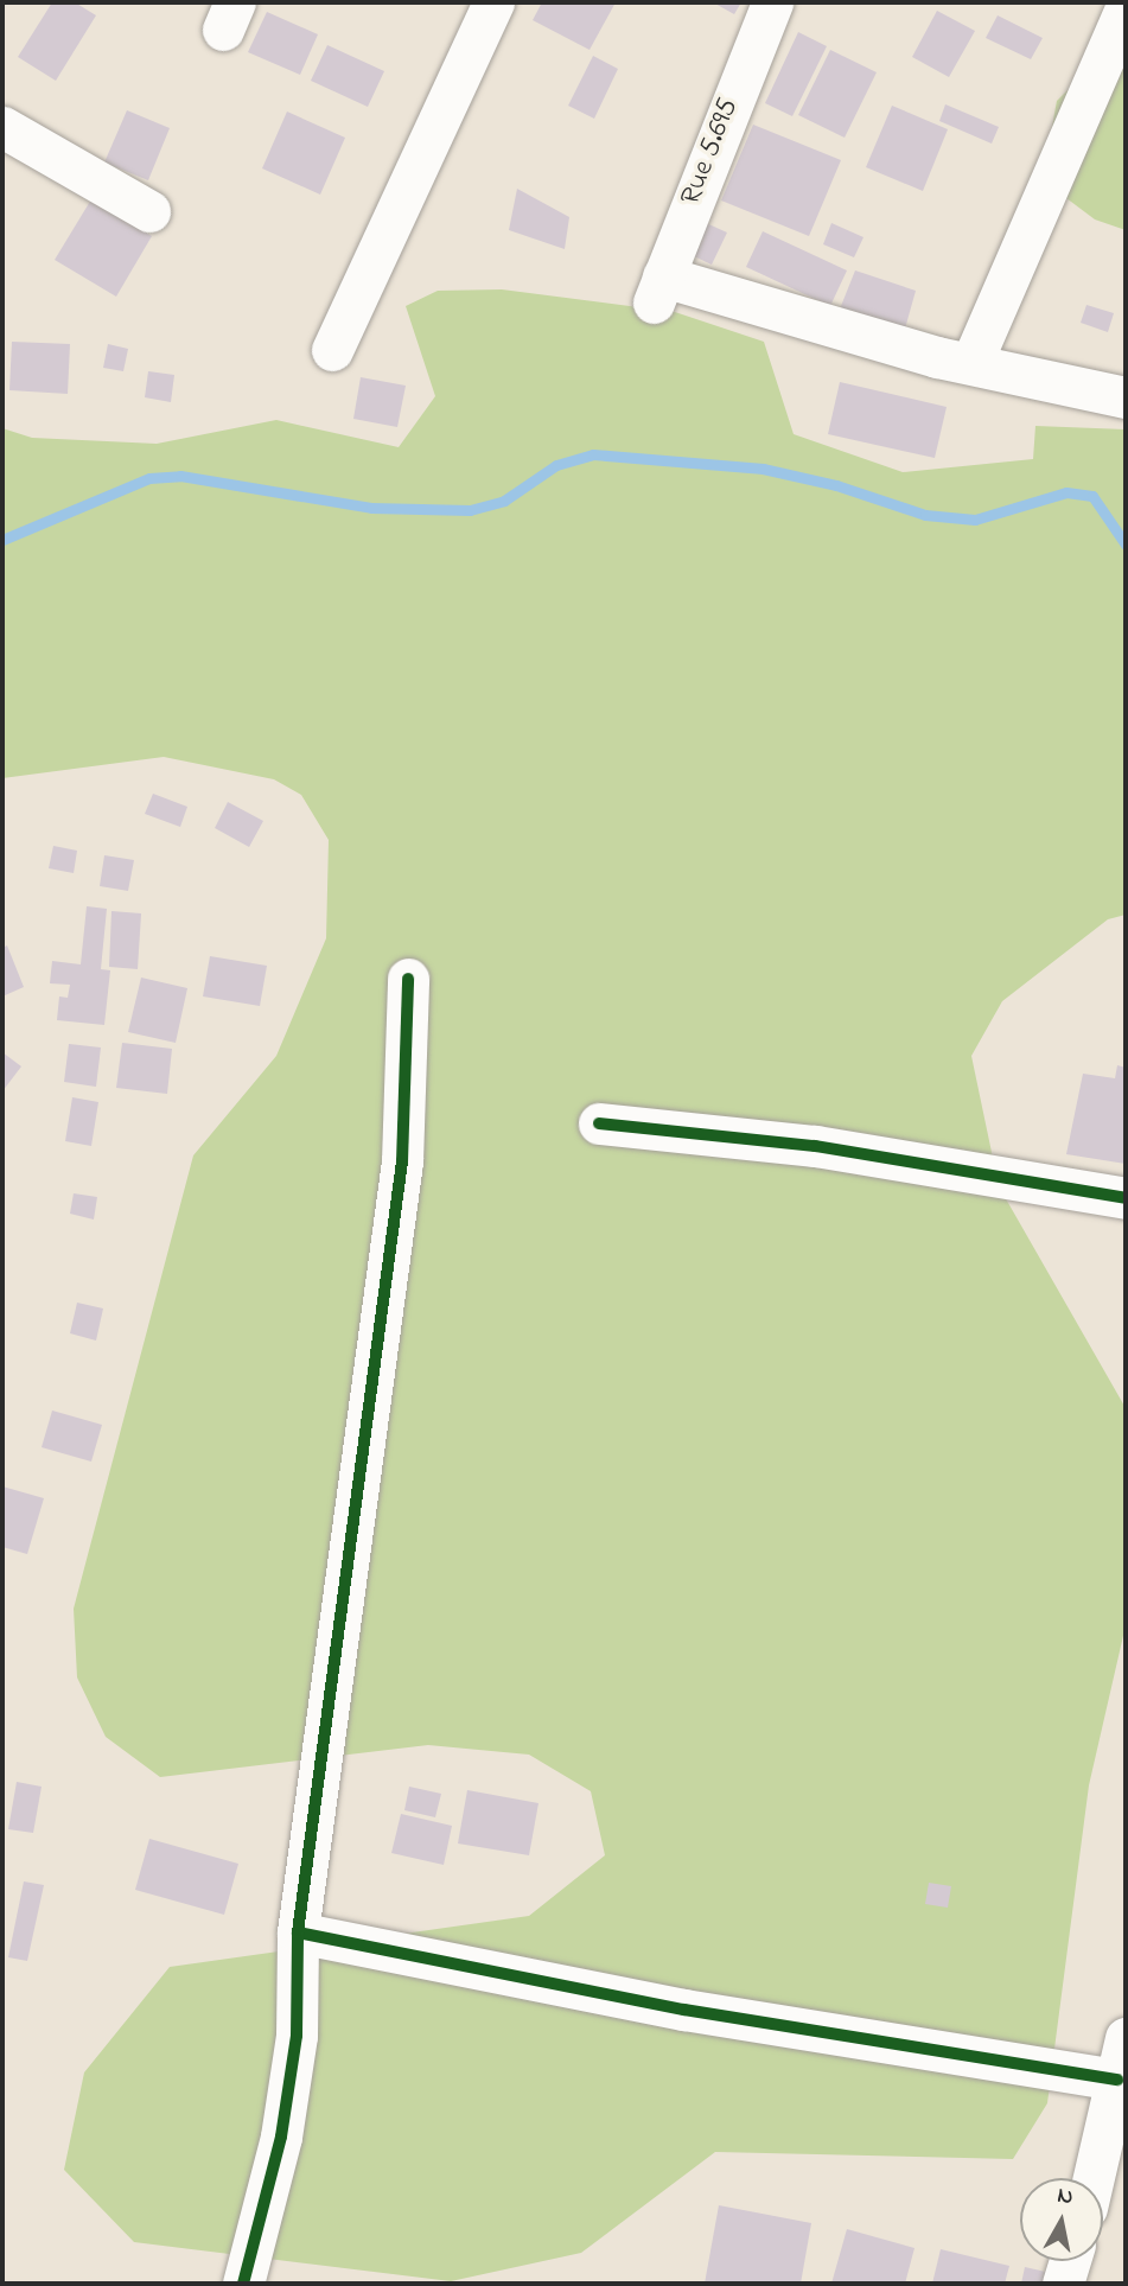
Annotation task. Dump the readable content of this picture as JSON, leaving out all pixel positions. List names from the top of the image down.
{
  "streets": {
    "street": ["Rue 5.695"]
  },
  "north": "top"
}
